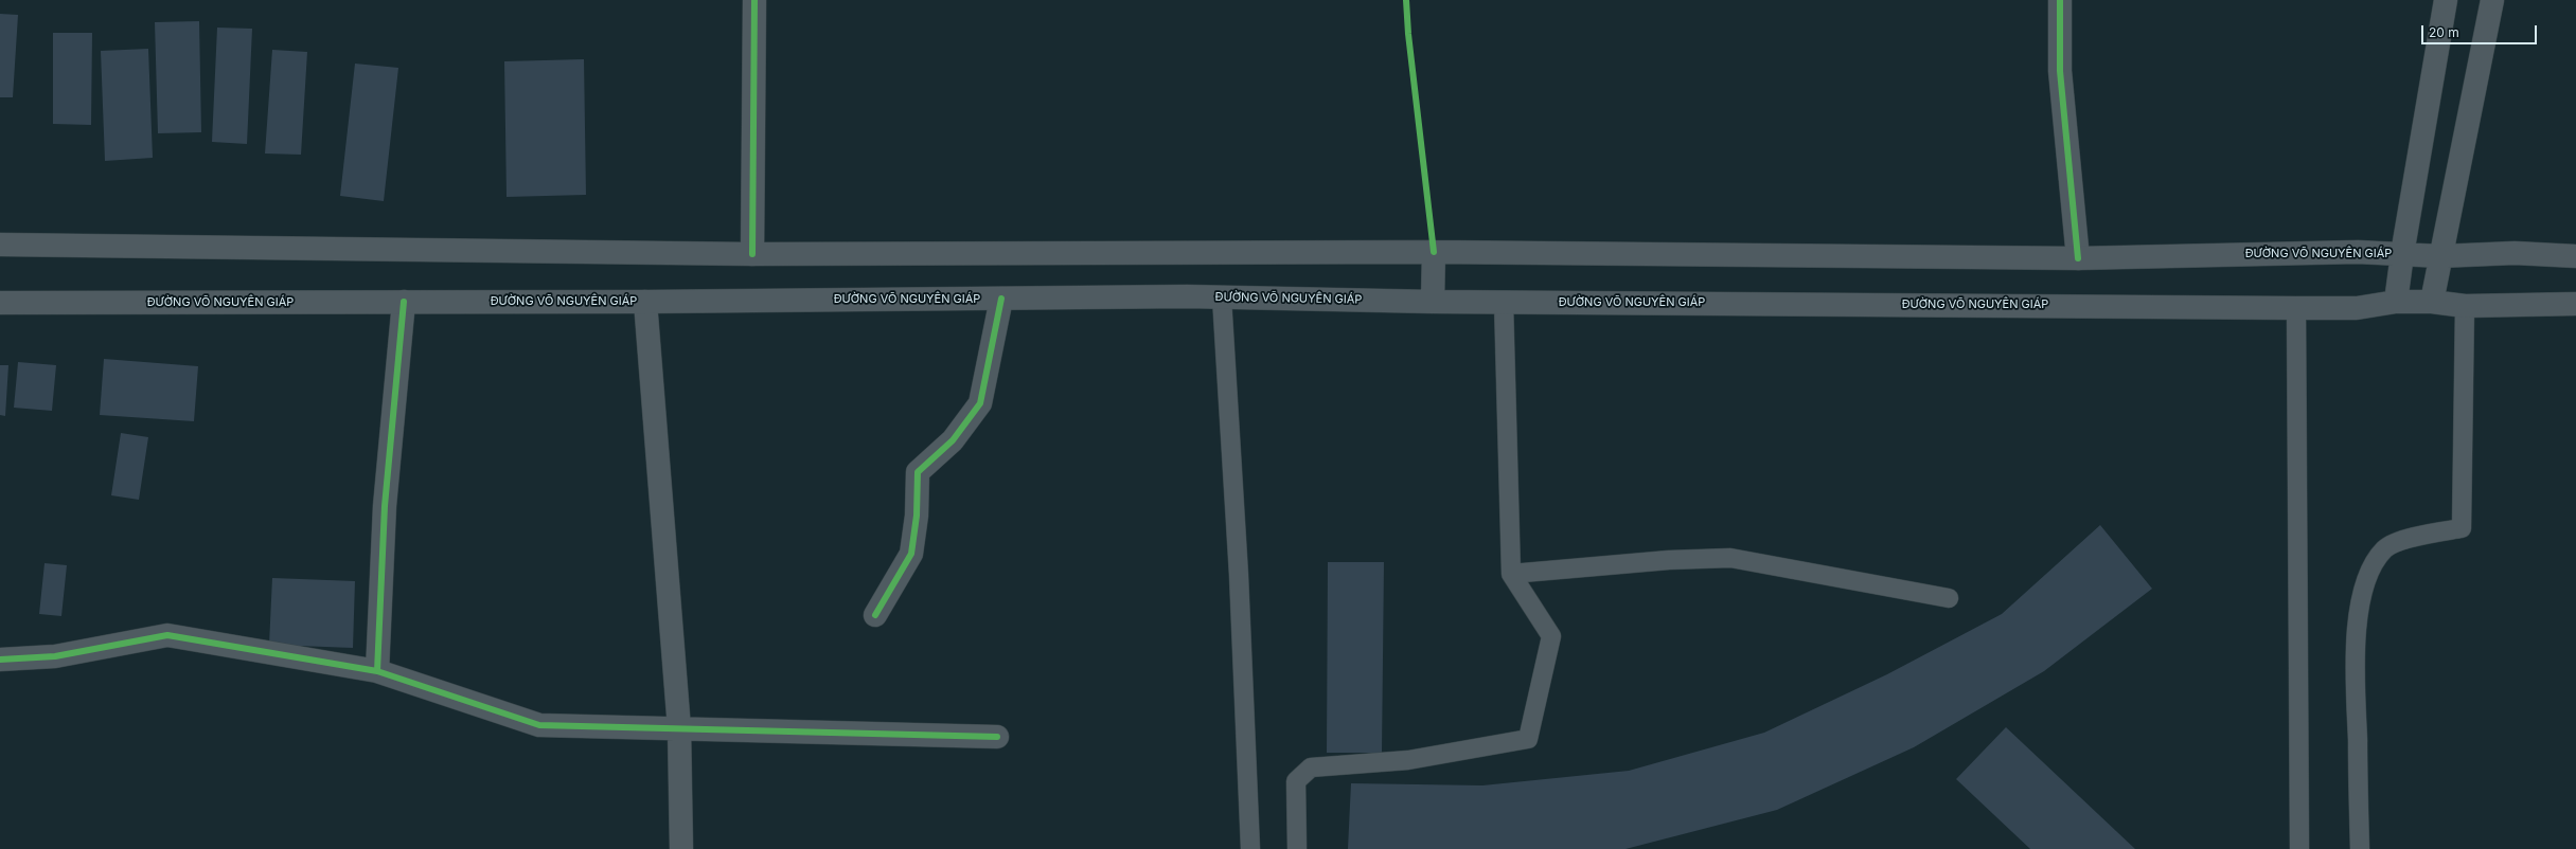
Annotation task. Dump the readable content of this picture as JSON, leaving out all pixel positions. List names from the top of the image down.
{
  "streets": {
    "main road": ["ĐƯỜNG VÕ NGUYÊN GIÁP"]
  },
  "scale_bar": "20 m"
}
